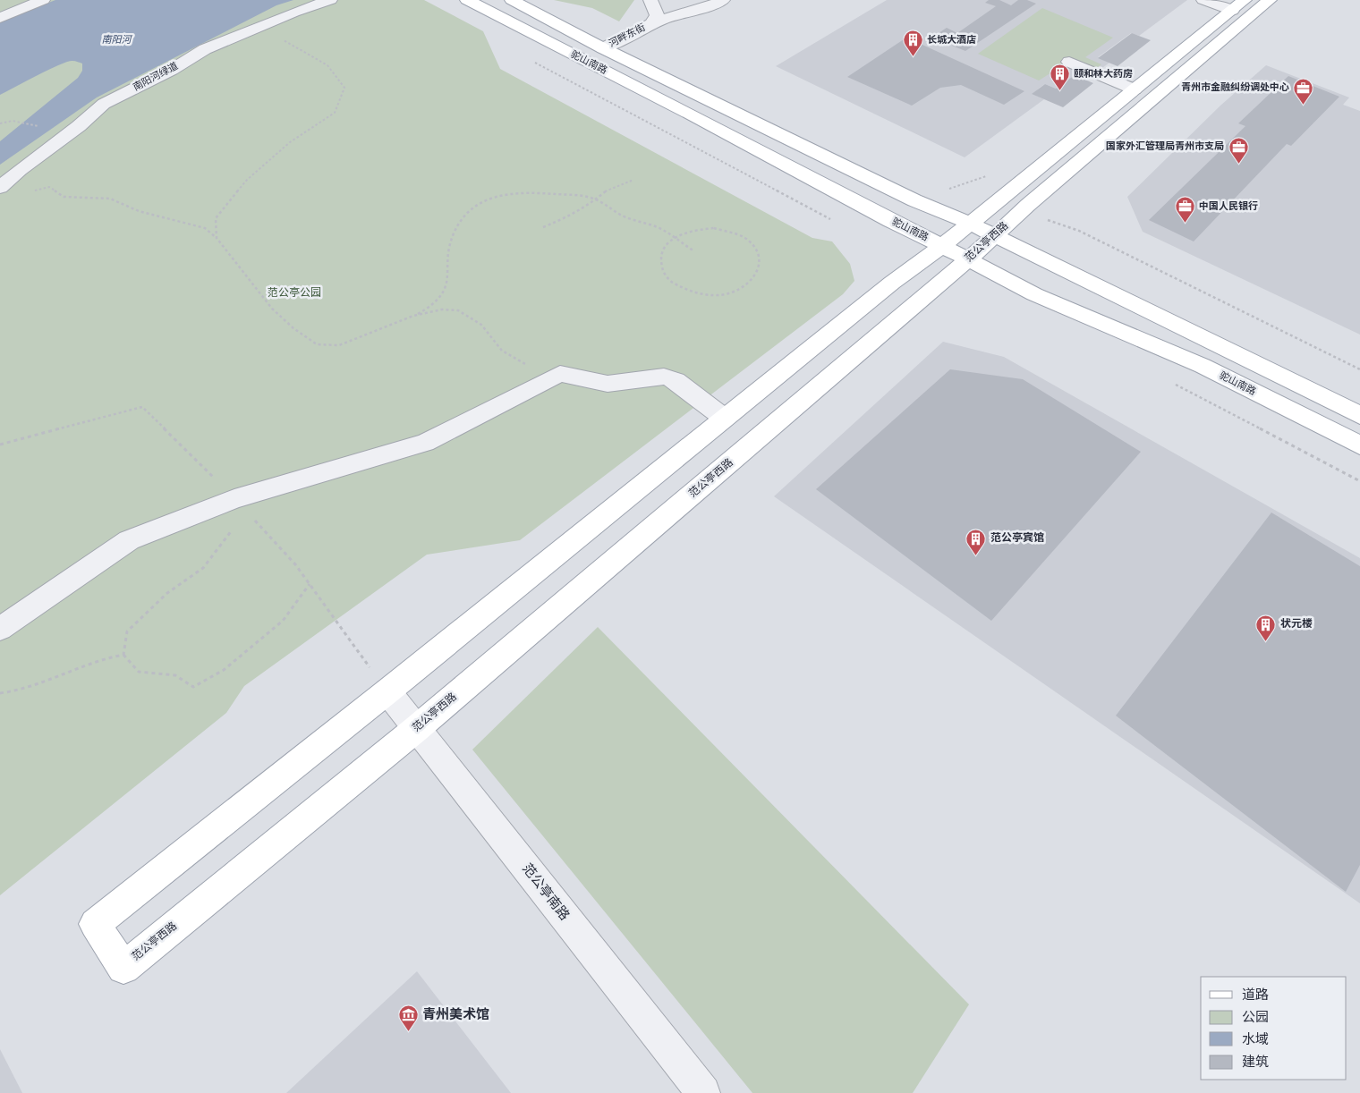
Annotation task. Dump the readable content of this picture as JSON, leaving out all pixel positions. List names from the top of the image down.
{
  "streets": {
    "main road": ["驼山南路", "范公亭西路"],
    "street": ["河畔东街", "南阳河绿道", "范公亭南路"]
  },
  "crossings": [
    ["河畔东街", "驼山南路"],
    ["驼山南路", "范公亭西路"],
    ["范公亭西路", "范公亭南路"]
  ],
  "water": ["南阳河"],
  "parks": ["范公亭公园"],
  "places": {
    "building": [
      "长城大酒店",
      "颐和林大药房",
      "范公亭宾馆",
      "状元楼"
    ],
    "office": ["青州市金融纠纷调处中心", "国家外汇管理局青州市支局", "中国人民银行"],
    "museum": ["青州美术馆"]
  },
  "legend": [
    "道路",
    "公园",
    "水域",
    "建筑"
  ]
}
